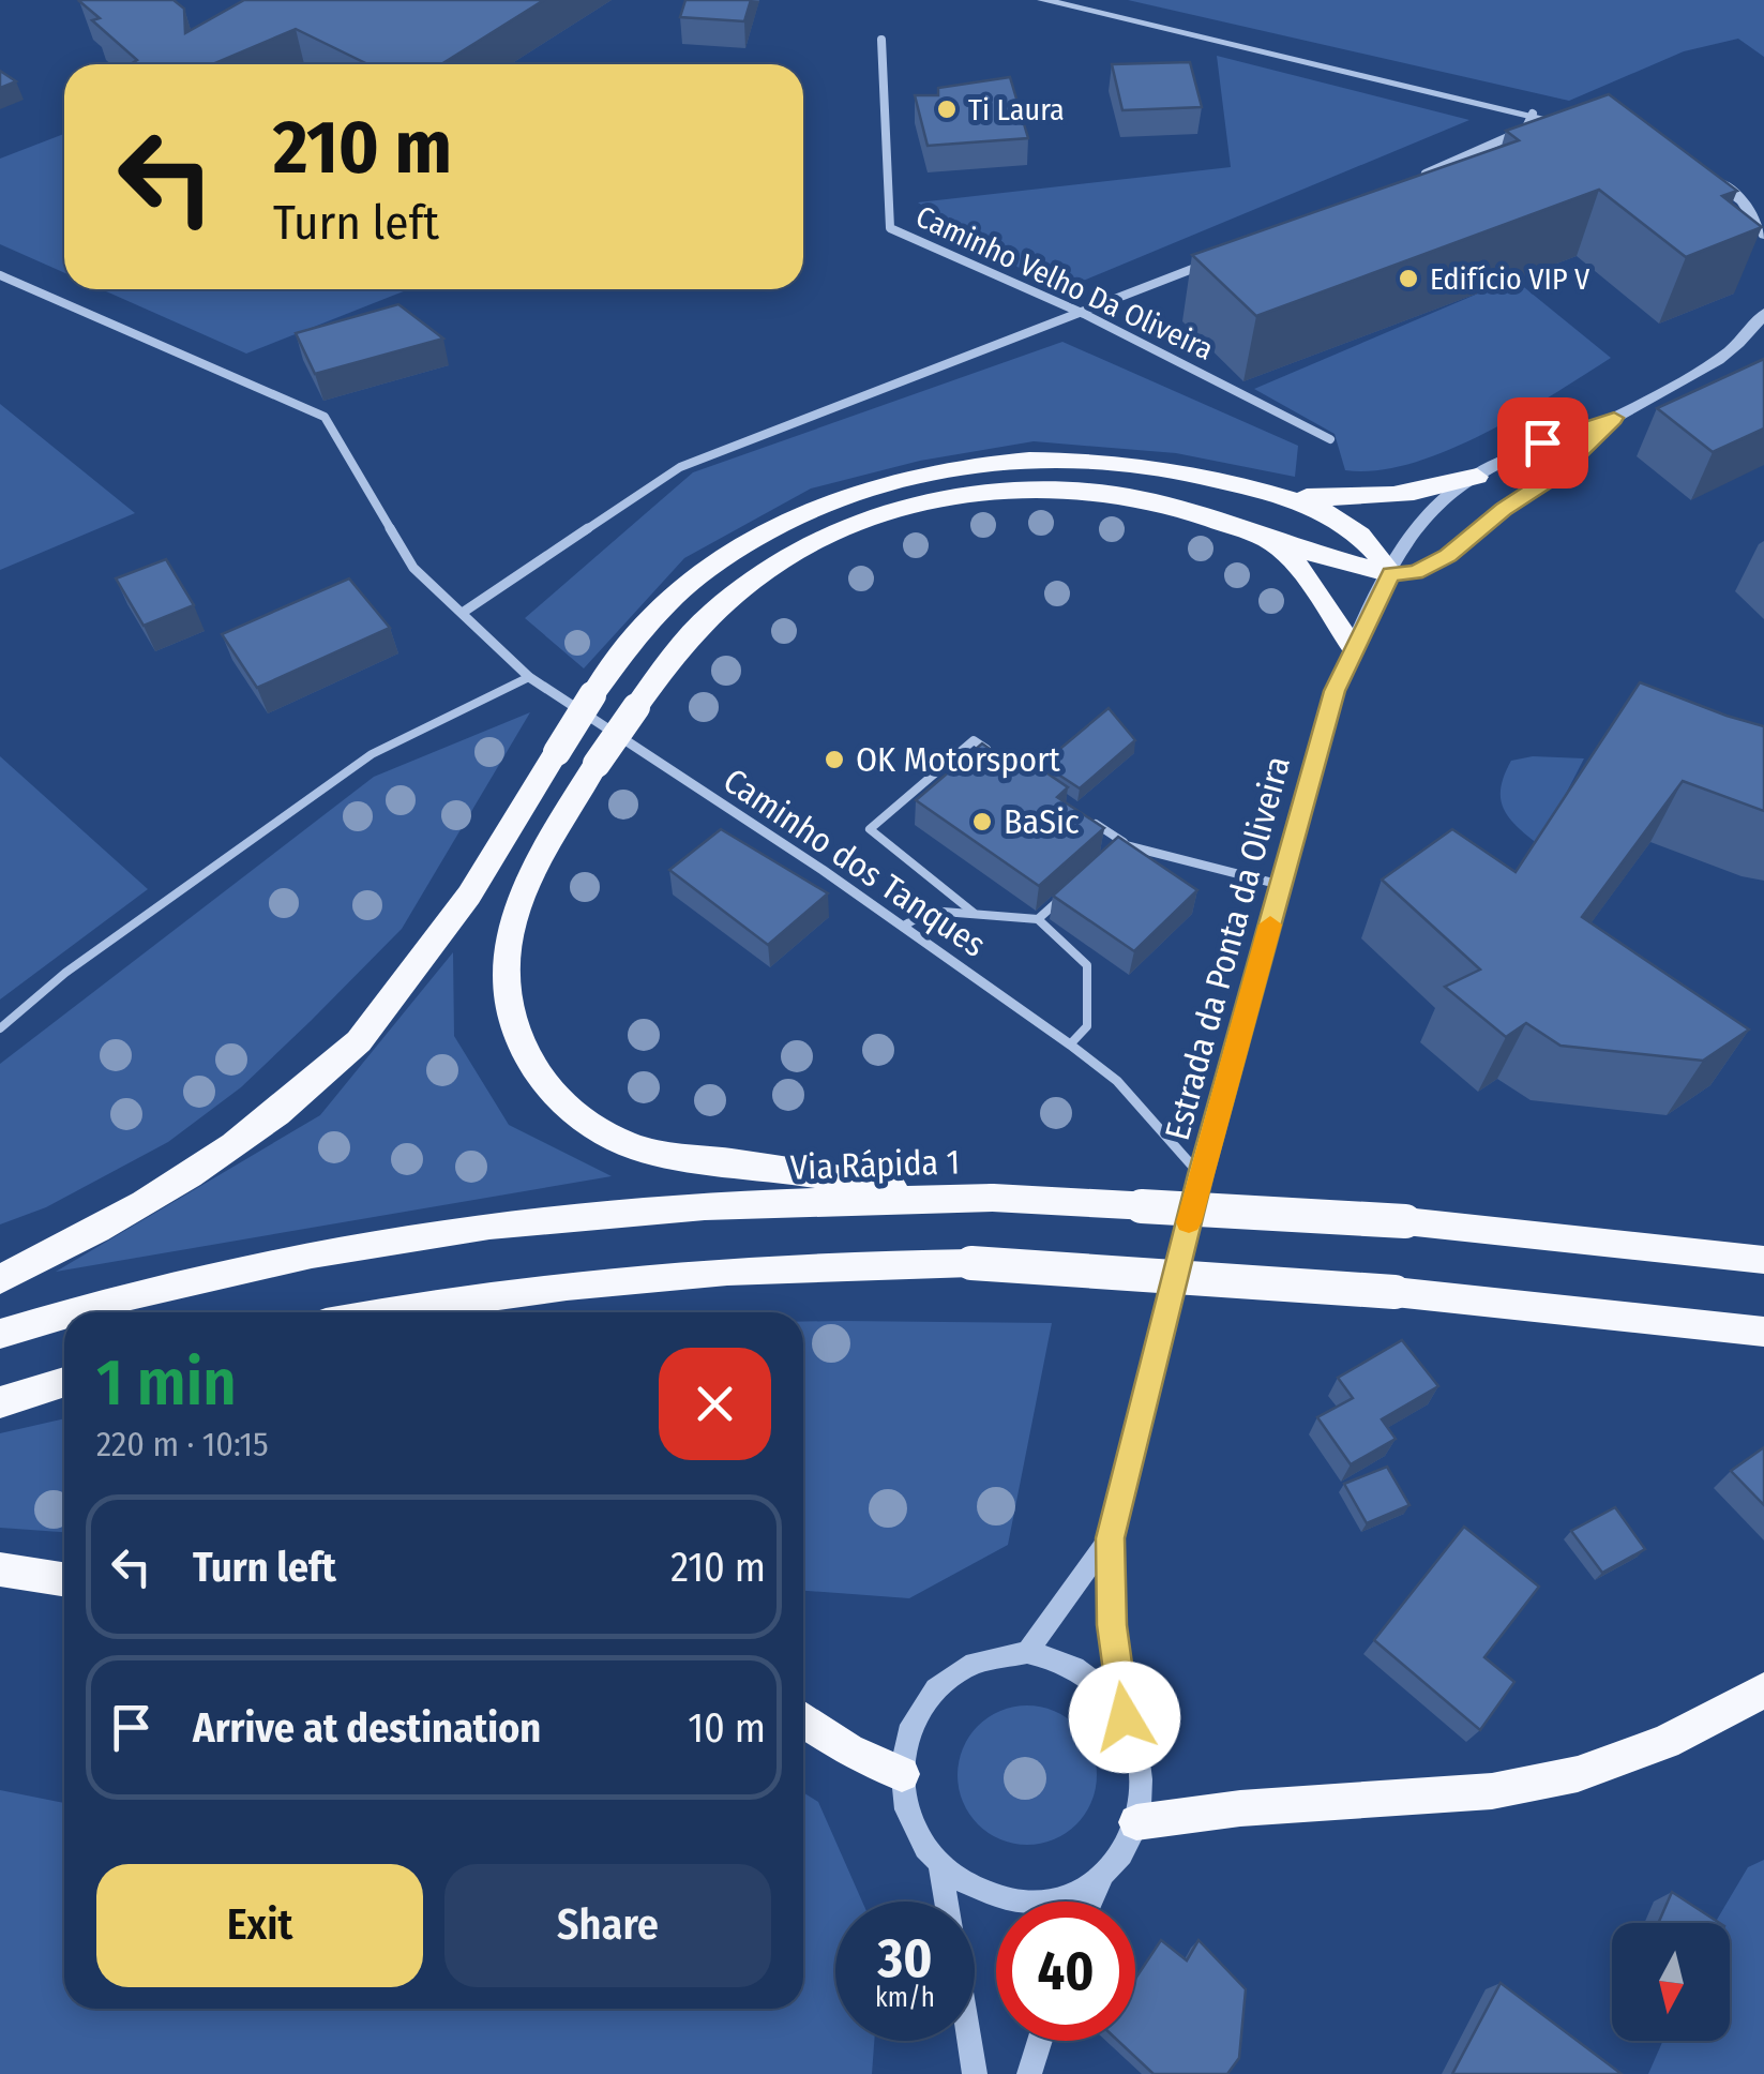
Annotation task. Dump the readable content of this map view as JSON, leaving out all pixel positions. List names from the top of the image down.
{
  "streets": {
    "highway": ["Via Rápida 1"],
    "street": ["Caminho Velho Da Oliveira", "Caminho dos Tanques", "Estrada da Ponta da Oliveira"]
  },
  "crossings": [
    ["Caminho dos Tanques", "Estrada da Ponta da Oliveira"]
  ],
  "places": [
    "Ti Laura",
    "Edifício VIP V",
    "OK Motorsport",
    "BaSic"
  ],
  "north": "bottom",
  "page": {
    "turn": ["210 m", "Turn left"],
    "heading": ["1 min", "220 m · 10:15"],
    "list": [
      {
        "name": "Turn left",
        "value": "210 m"
      },
      {
        "name": "Arrive at destination",
        "value": "10 m"
      }
    ],
    "buttons": ["Exit", "Share"],
    "speed": "30 km/h",
    "limit": "40"
  }
}
